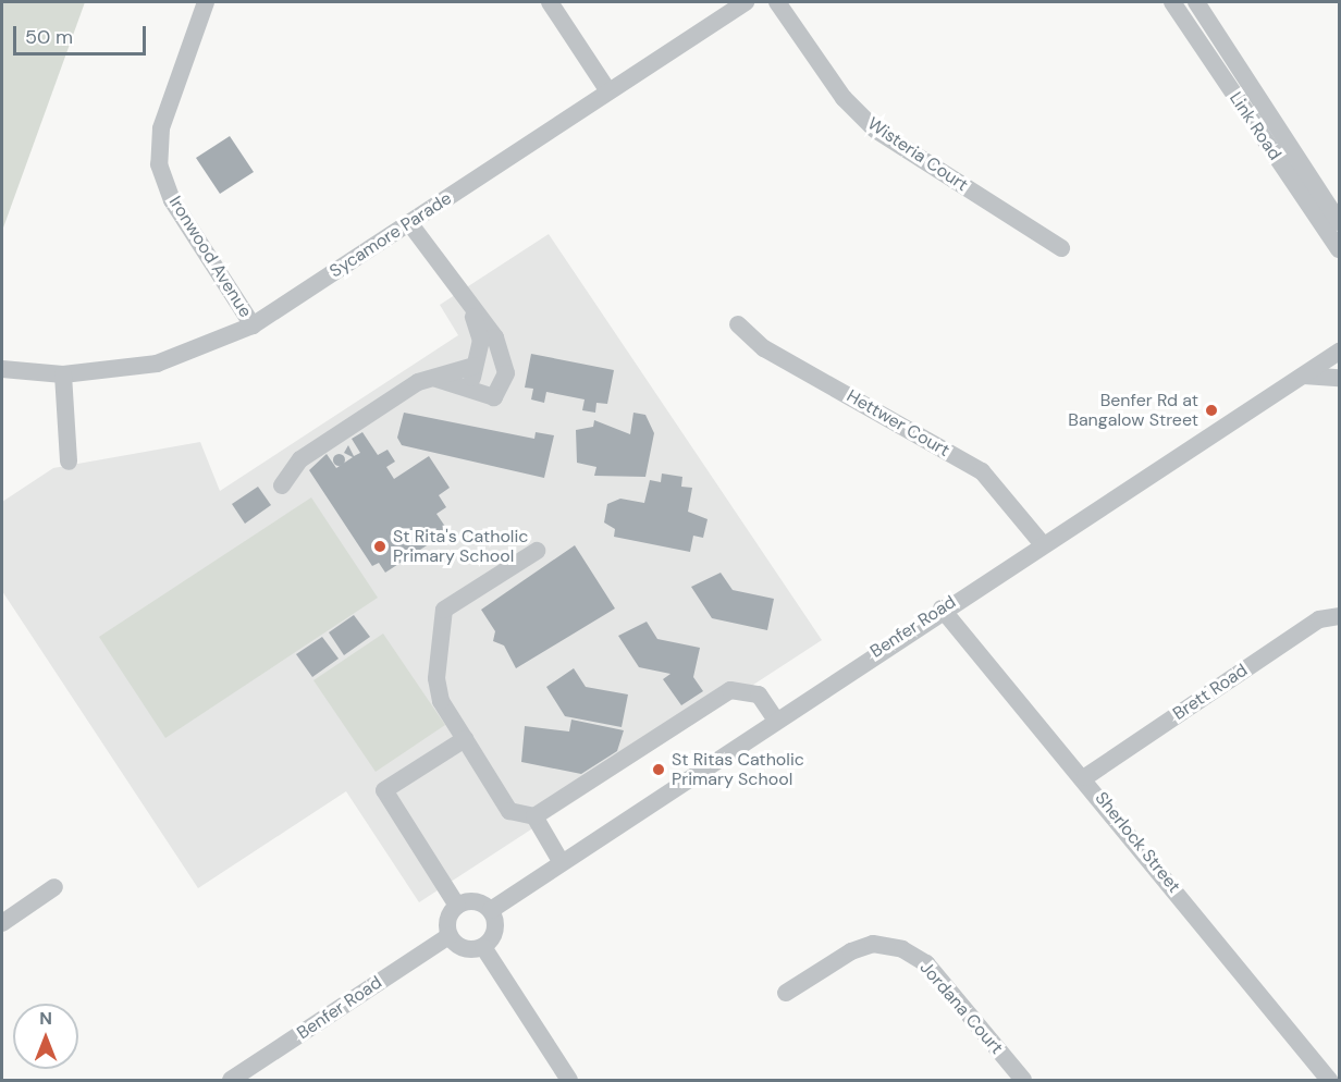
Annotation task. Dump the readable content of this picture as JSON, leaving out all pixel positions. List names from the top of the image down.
{
  "streets": {
    "street": [
      "Link Road",
      "Wisteria Court",
      "Sycamore Parade",
      "Ironwood Avenue",
      "Hettwer Court",
      "Benfer Road",
      "Brett Road",
      "Sherlock Street",
      "Jordana Court"
    ]
  },
  "crossings": [
    ["Sycamore Parade", "Ironwood Avenue"],
    ["Hettwer Court", "Benfer Road"],
    ["Benfer Road", "Sherlock Street"],
    ["Brett Road", "Sherlock Street"]
  ],
  "places": ["Benfer Rd at Bangalow Street", "St Rita's Catholic Primary School", "St Ritas Catholic Primary School"],
  "scale_bar": "50 m",
  "north": "top"
}
